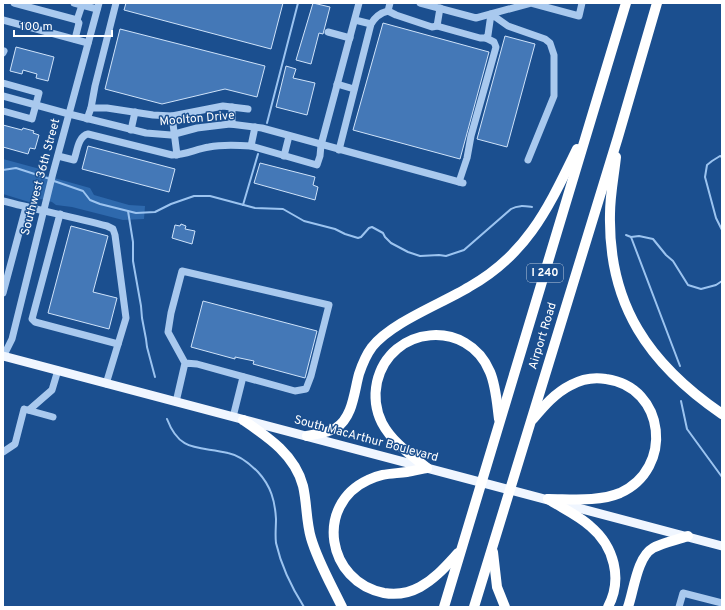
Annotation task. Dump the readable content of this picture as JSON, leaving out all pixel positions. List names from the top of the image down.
{
  "streets": {
    "highway": ["I 240", "Airport Road"],
    "main road": ["South MacArthur Boulevard"],
    "street": ["Moolton Drive", "Southwest 36th Street"]
  },
  "crossings": [
    ["Moolton Drive", "Southwest 36th Street"],
    ["Southwest 36th Street", "South MacArthur Boulevard"]
  ],
  "scale_bar": "100 m"
}
